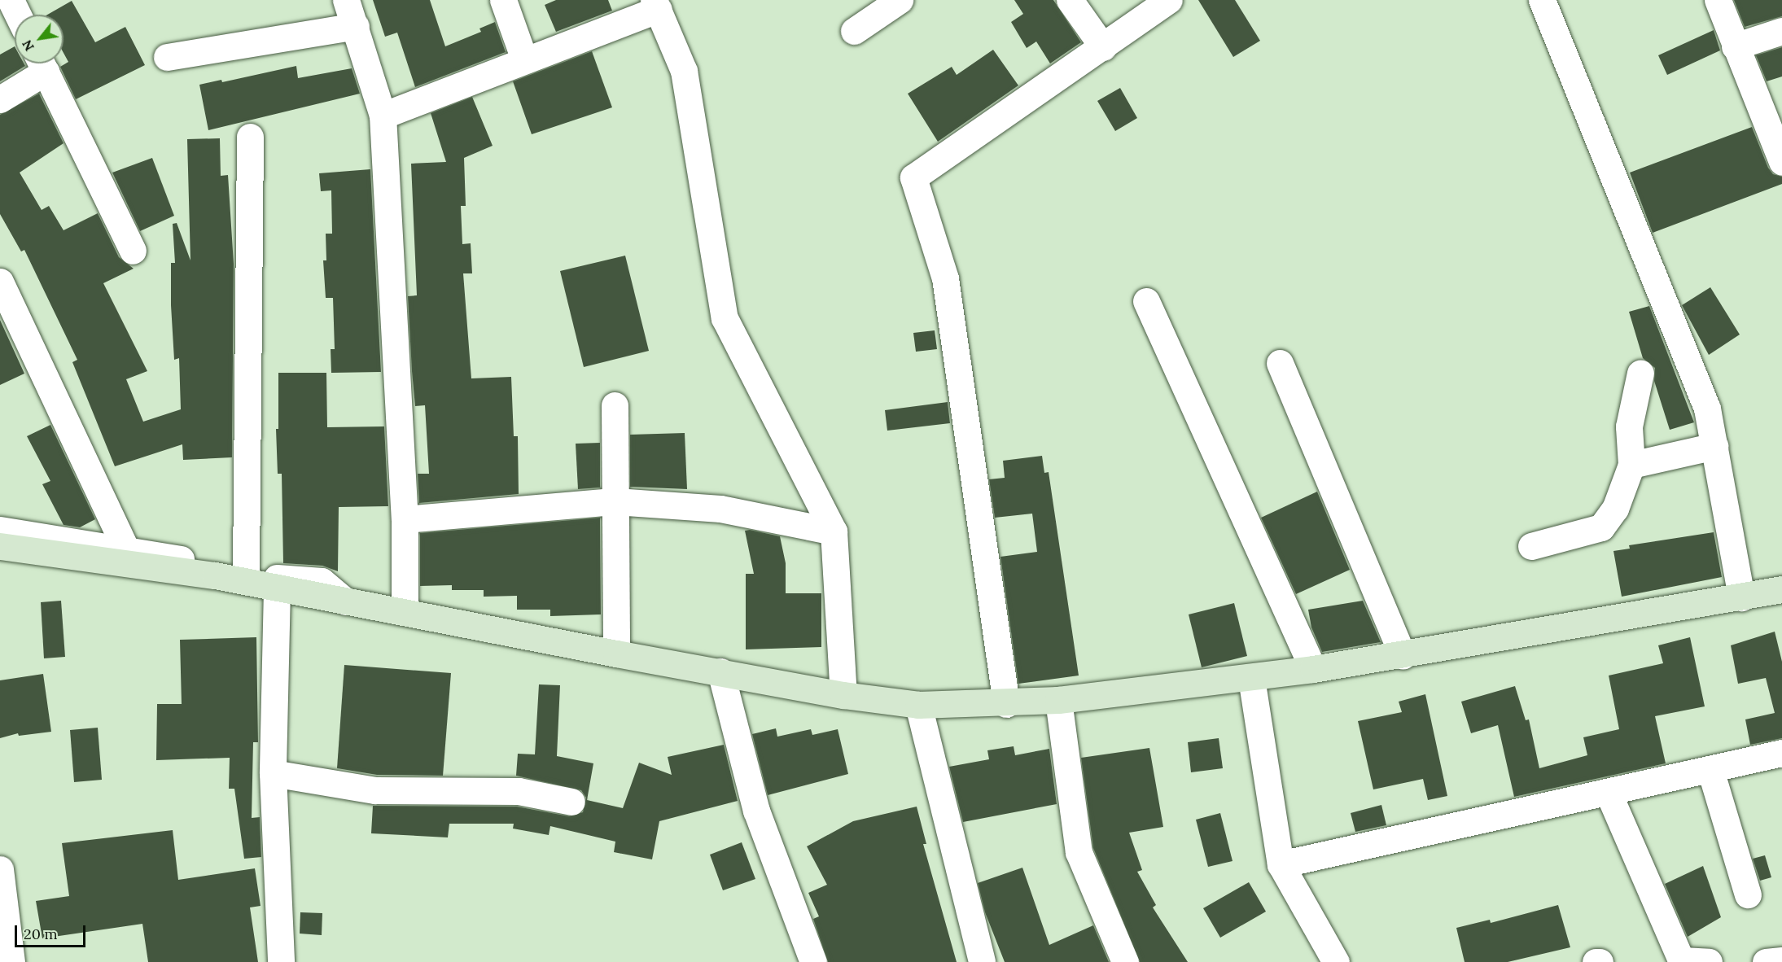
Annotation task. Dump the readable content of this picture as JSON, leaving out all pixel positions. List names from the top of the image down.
{
  "scale_bar": "20 m",
  "north": "bottom left"
}
